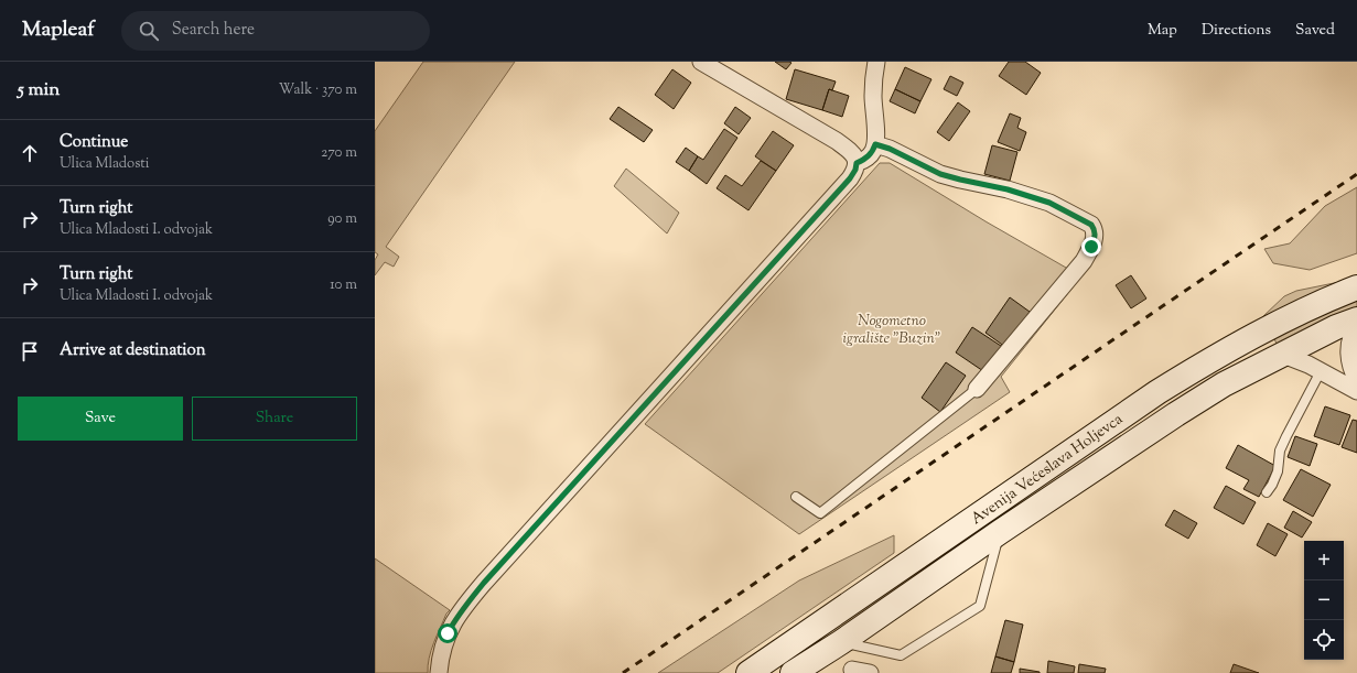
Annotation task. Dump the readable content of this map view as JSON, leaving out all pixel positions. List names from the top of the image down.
{
  "streets": {
    "main road": ["Avenija Većeslava Holjevca"]
  },
  "parks": ["Nogometno igralište \"Buzin\""],
  "page": {
    "header": "Mapleaf",
    "search": "Search here",
    "nav": ["Map", "Directions", "Saved"],
    "heading": ["5 min", "Walk · 370 m"],
    "list": [
      ["Continue", "Ulica Mladosti", "270 m"],
      ["Turn right", "Ulica Mladosti I. odvojak", "90 m"],
      ["Turn right", "Ulica Mladosti I. odvojak", "10 m"],
      "Arrive at destination"
    ],
    "buttons": ["Save", "Share"],
    "map_buttons": ["+", "−"]
  }
}
